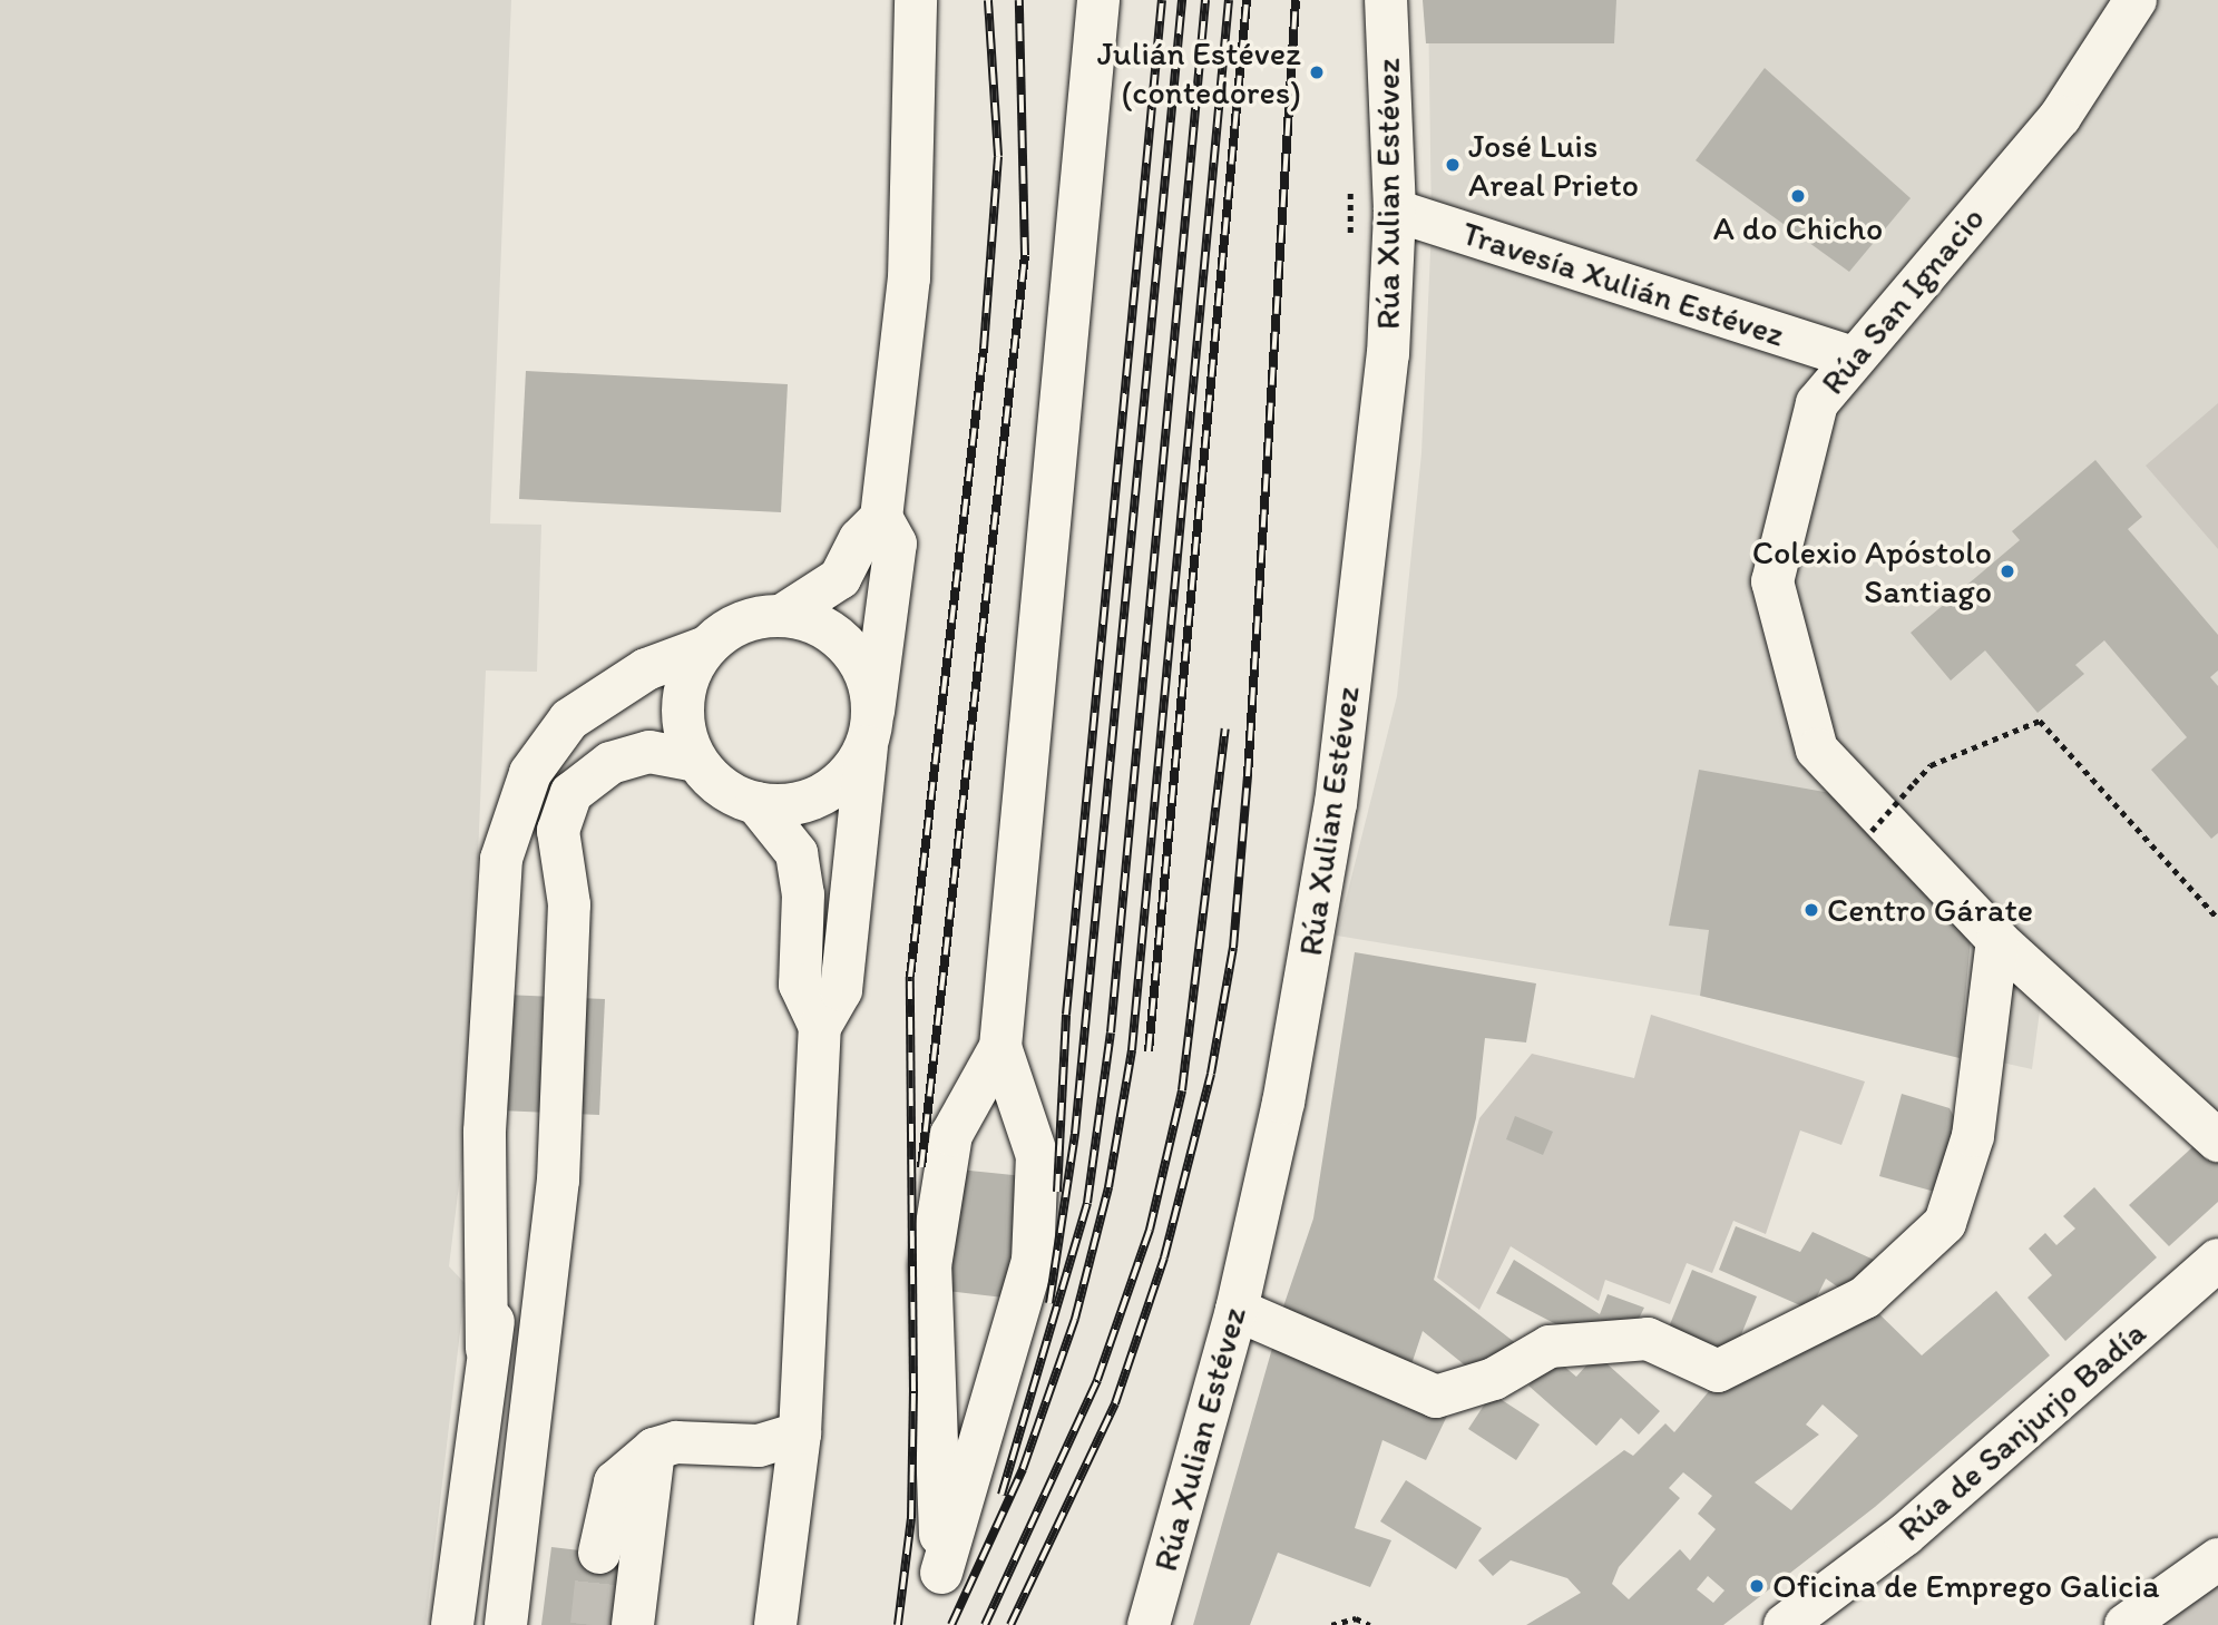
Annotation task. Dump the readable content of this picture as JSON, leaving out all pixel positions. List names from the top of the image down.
{
  "streets": {
    "street": [
      "Rúa Xulian Estévez",
      "Travesía Xulián Estévez",
      "Rúa San Ignacio",
      "Rúa de Sanjurjo Badía"
    ]
  },
  "crossings": [
    ["Rúa Xulian Estévez", "Travesía Xulián Estévez"],
    ["Travesía Xulián Estévez", "Rúa San Ignacio"]
  ],
  "places": [
    "Julián Estévez (contedores)",
    "José Luis Areal Prieto",
    "A do Chicho",
    "Colexio Apóstolo Santiago",
    "Centro Gárate",
    "Oficina de Emprego Galicia"
  ]
}
